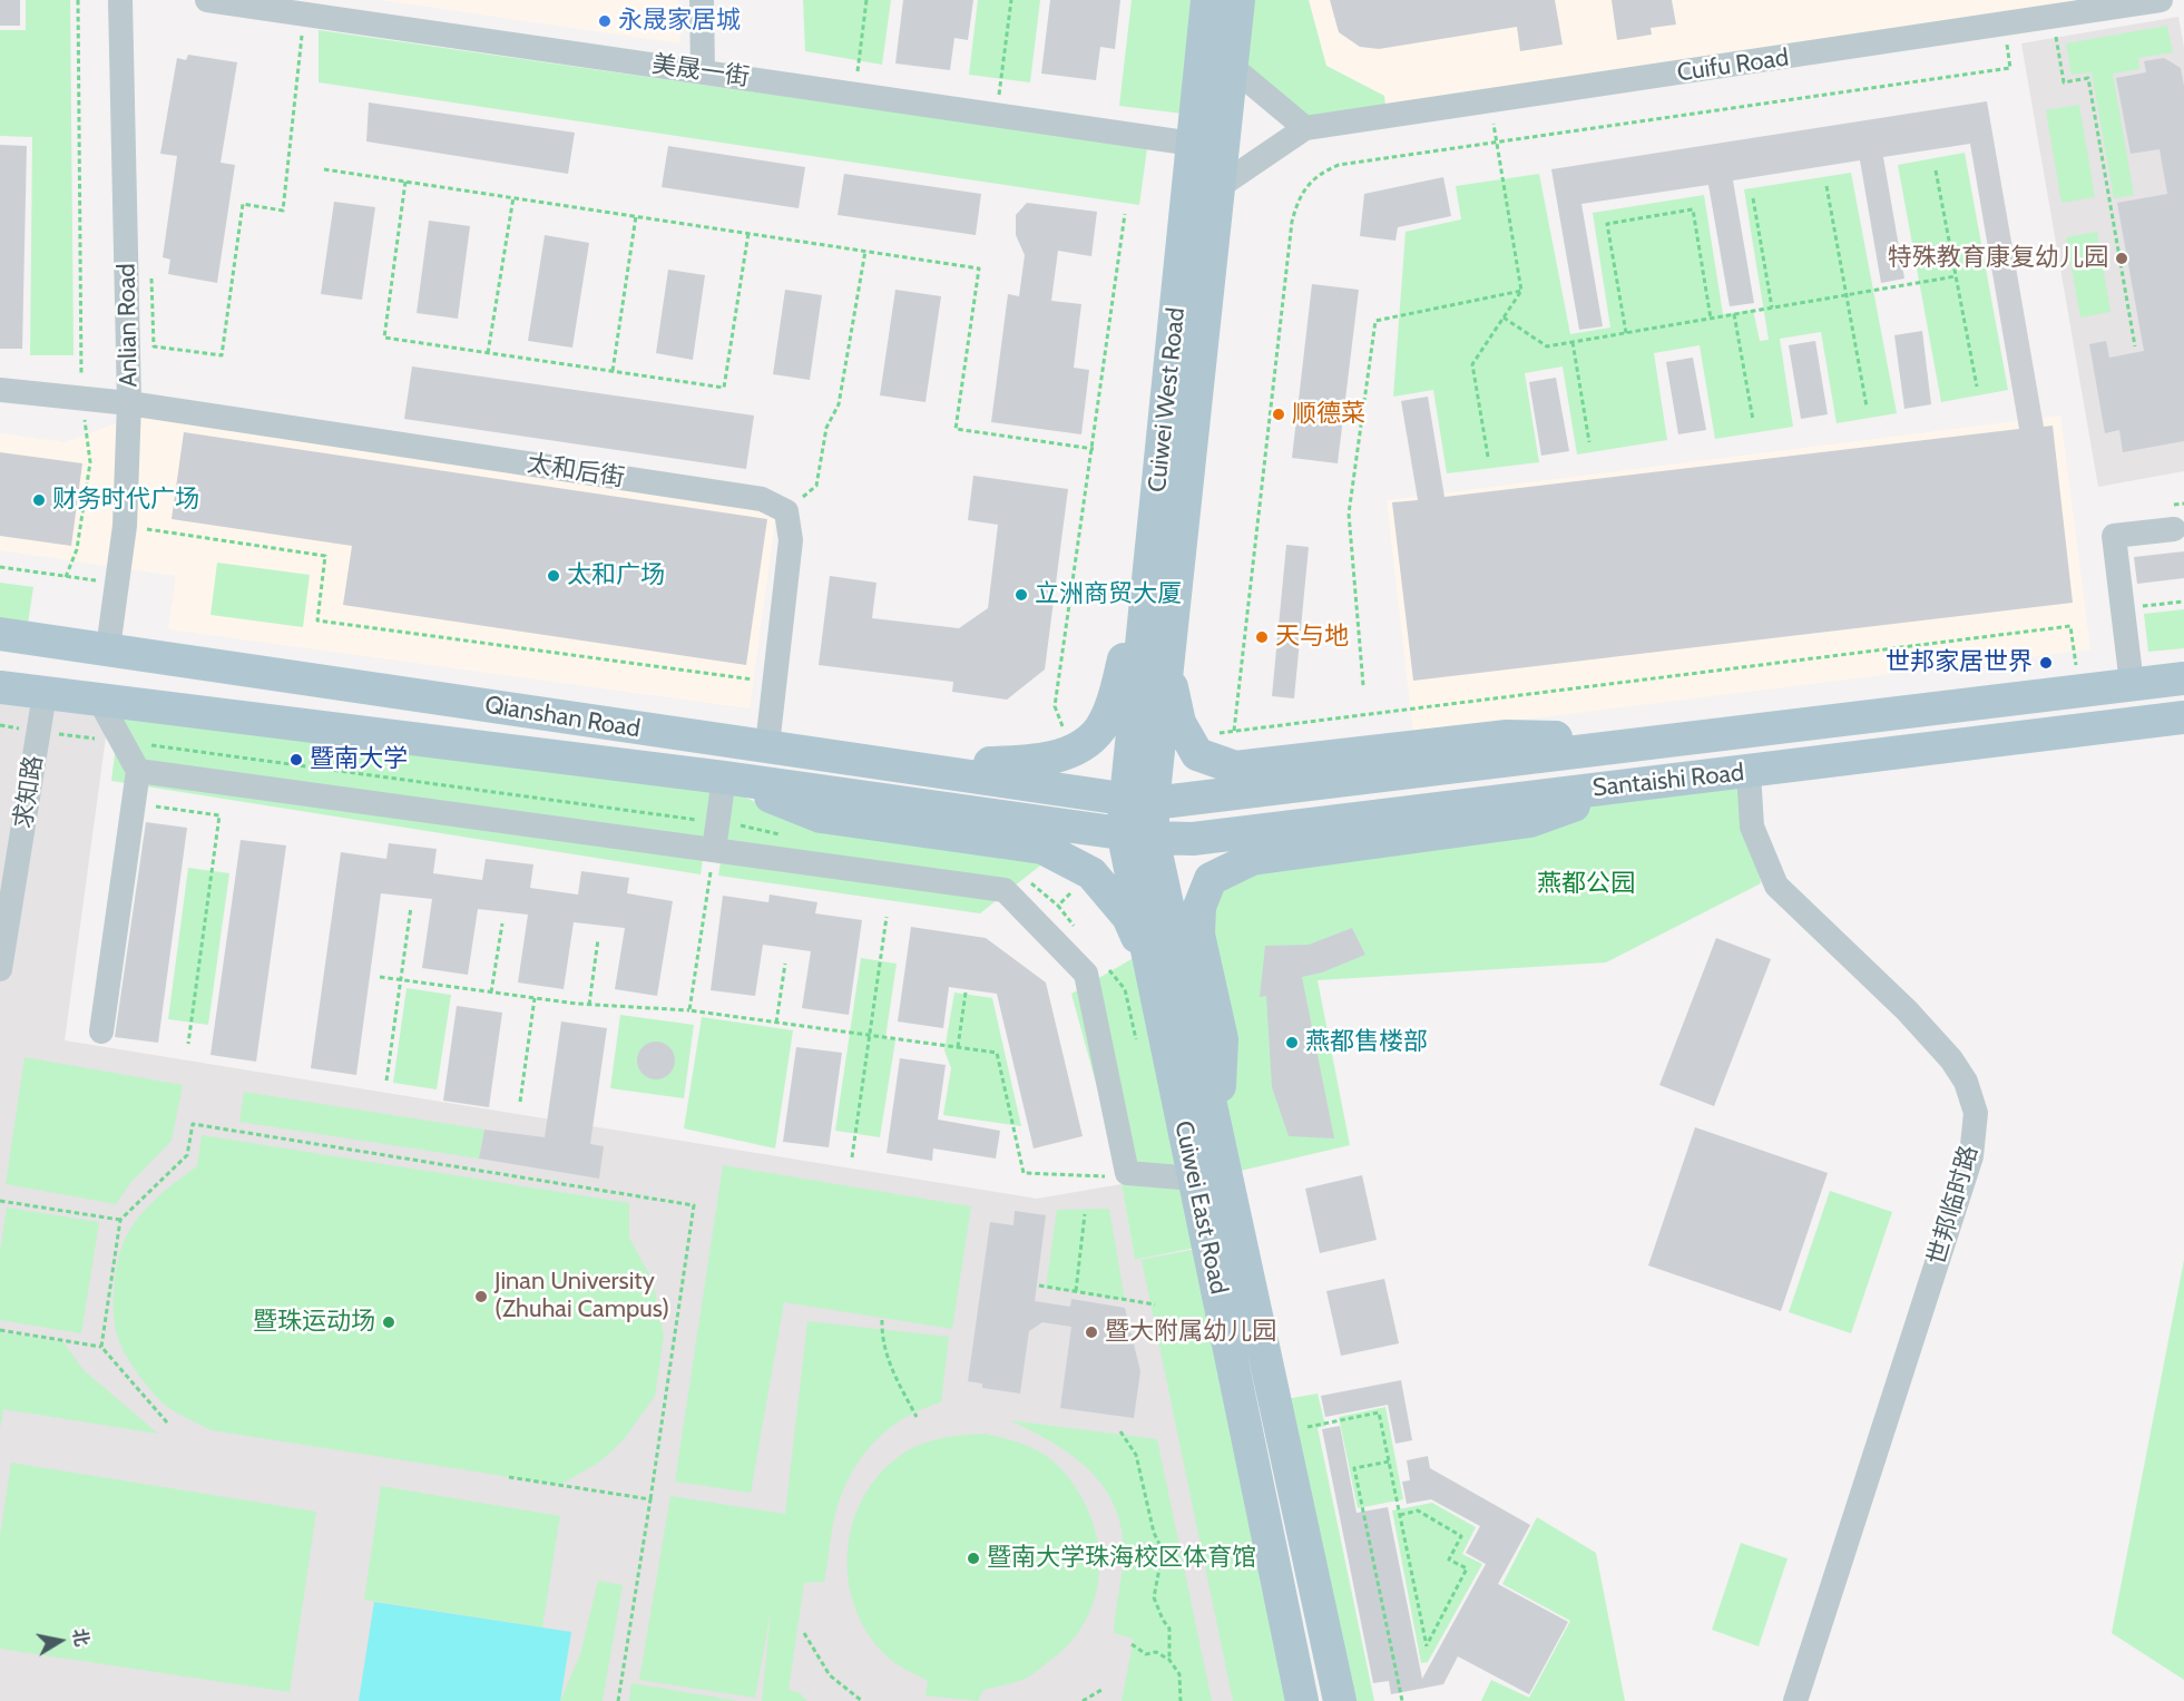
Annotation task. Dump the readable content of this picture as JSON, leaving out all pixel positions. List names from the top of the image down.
{
  "streets": {
    "main road": [
      "Cuiwei West Road",
      "Qianshan Road",
      "Santaishi Road",
      "Cuiwei East Road"
    ],
    "street": [
      "Cuifu Road",
      "美晟一街",
      "Anlian Road",
      "太和后街",
      "求知路",
      "世邦临时路"
    ]
  },
  "crossings": [
    ["美晟一街", "Cuiwei West Road"],
    ["Anlian Road", "太和后街"],
    ["Anlian Road", "Qianshan Road"],
    ["Cuiwei West Road", "Qianshan Road"],
    ["Cuiwei West Road", "Santaishi Road"],
    ["Cuiwei West Road", "Cuiwei East Road"],
    ["Qianshan Road", "Santaishi Road"],
    ["Qianshan Road", "求知路"],
    ["Qianshan Road", "Cuiwei East Road"],
    ["Santaishi Road", "世邦临时路"],
    ["Santaishi Road", "Cuiwei East Road"]
  ],
  "parks": ["燕都公园"],
  "places": [
    "永晟家居城",
    "特殊教育康复幼儿园",
    "顺德菜",
    "财务时代广场",
    "太和广场",
    "立洲商贸大厦",
    "天与地",
    "世邦家居世界",
    "暨南大学",
    "燕都售楼部",
    "Jinan University (Zhuhai Campus)",
    "暨珠运动场",
    "暨大附属幼儿园",
    "暨南大学珠海校区体育馆"
  ],
  "north": "right"
}
